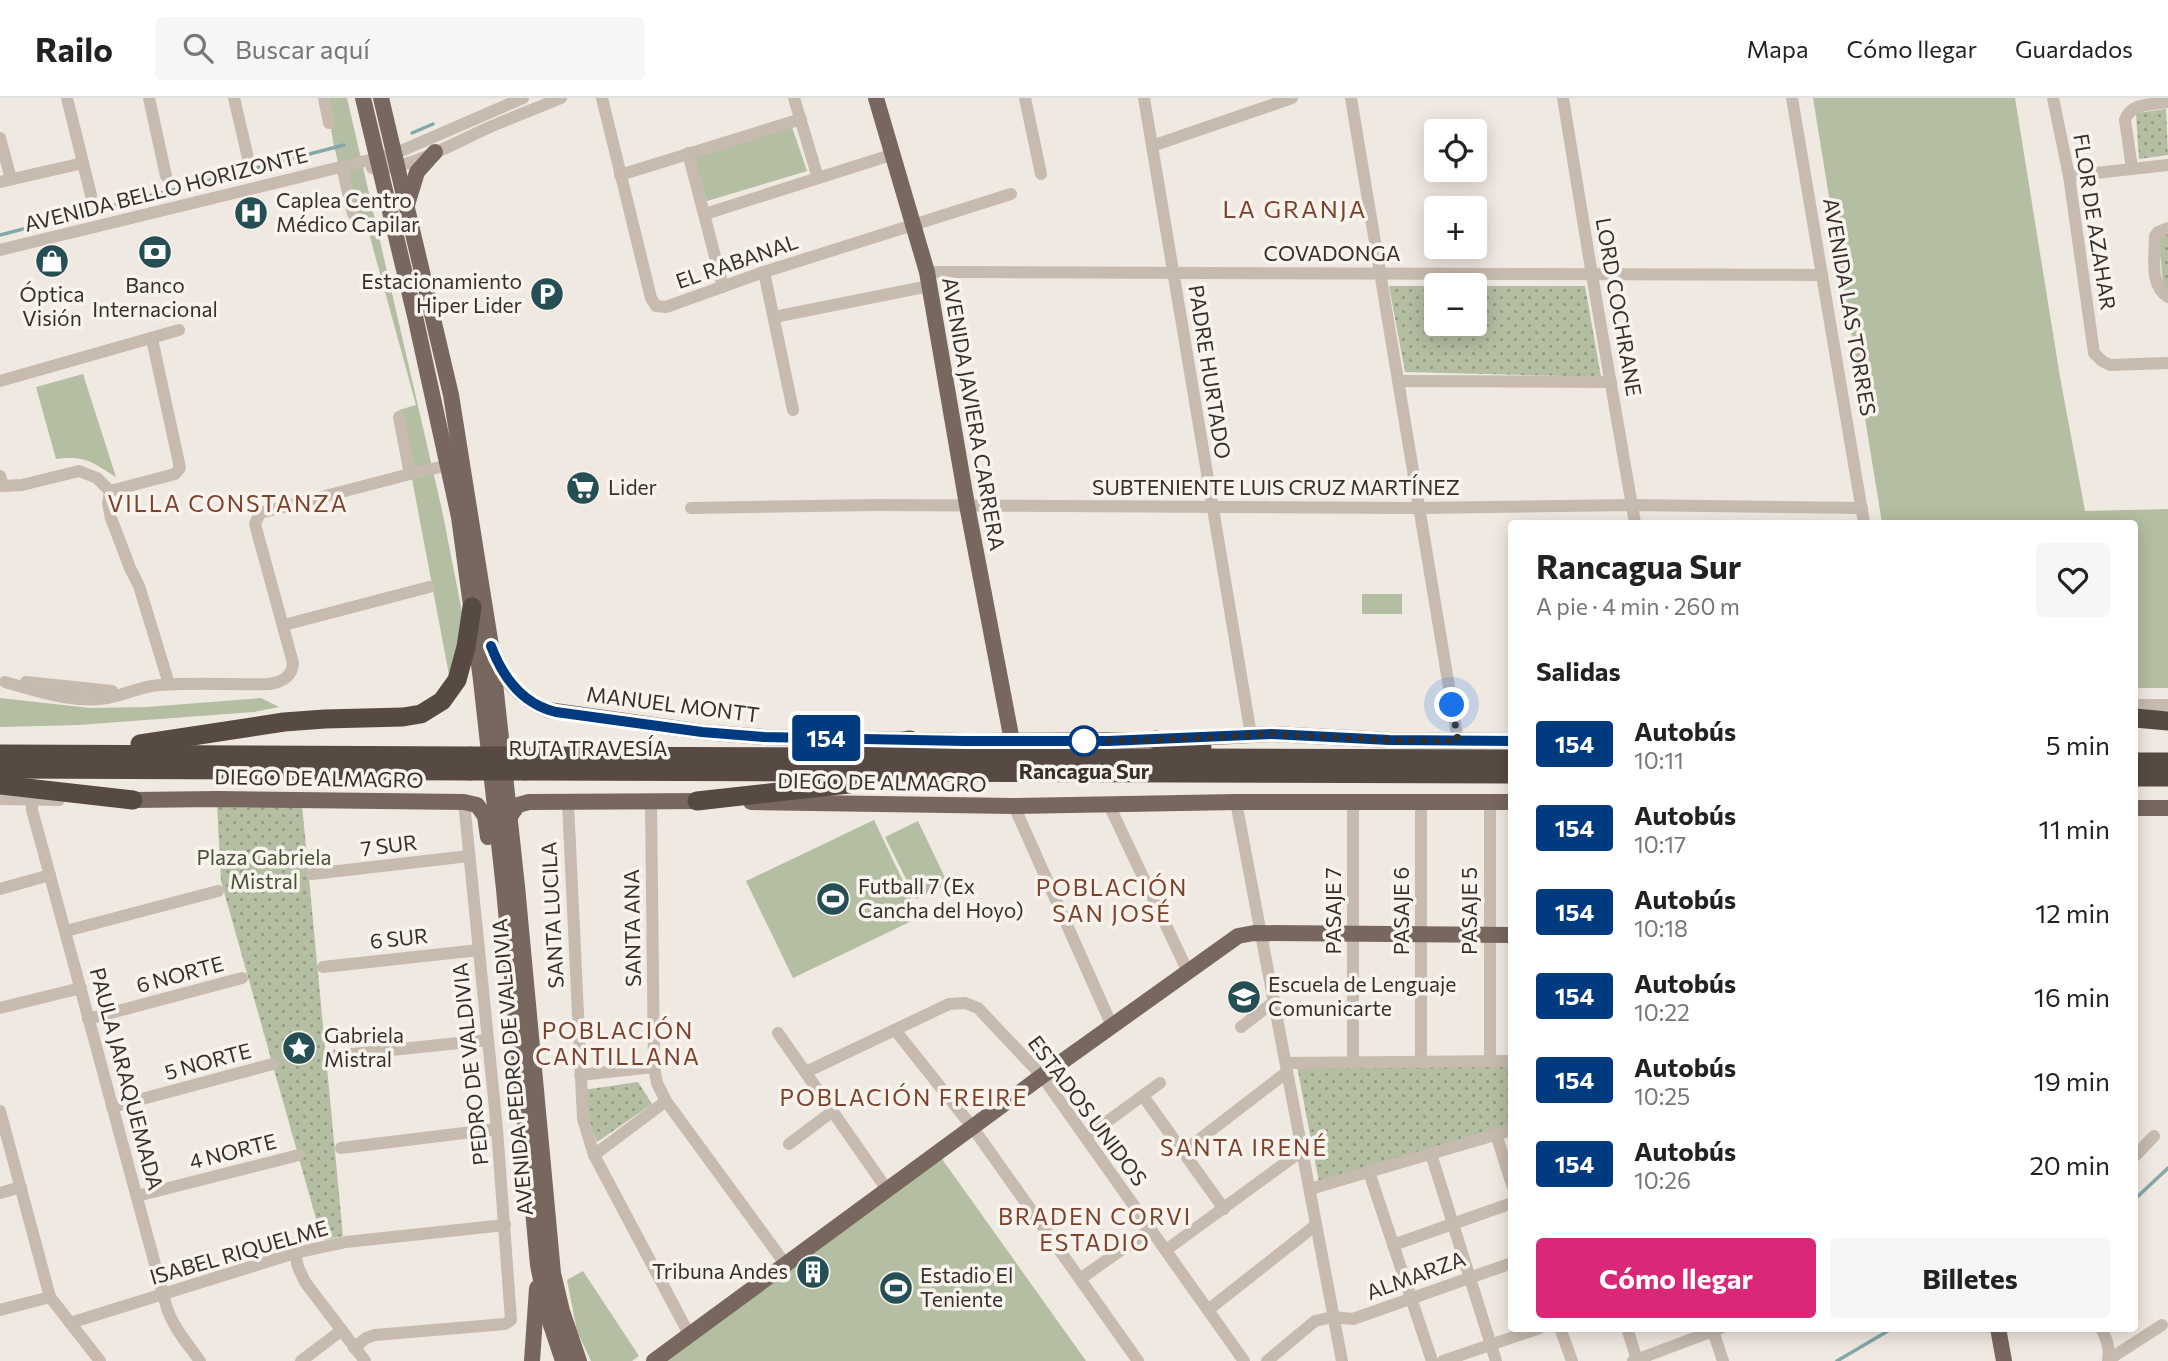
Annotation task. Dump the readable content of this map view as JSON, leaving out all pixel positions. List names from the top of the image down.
{
  "streets": {
    "highway": ["RUTA TRAVESÍA"],
    "main road": [
      "AVENIDA JAVIERA CARRERA",
      "MANUEL MONTT",
      "DIEGO DE ALMAGRO",
      "AVENIDA PEDRO DE VALDIVIA"
    ],
    "street": [
      "AVENIDA BELLO HORIZONTE",
      "FLOR DE AZAHAR",
      "COVADONGA",
      "EL RABANAL",
      "LORD COCHRANE",
      "AVENIDA LAS TORRES",
      "PADRE HURTADO",
      "SUBTENIENTE LUIS CRUZ MARTÍNEZ",
      "7 SUR",
      "PASAJE 7",
      "PASAJE 6",
      "PASAJE 5",
      "SANTA LUCILA",
      "SANTA ANA",
      "6 SUR",
      "6 NORTE",
      "5 NORTE",
      "PEDRO DE VALDIVIA",
      "PAULA JARAQUEMADA",
      "ESTADOS UNIDOS",
      "4 NORTE",
      "ISABEL RIQUELME",
      "ALMARZA"
    ]
  },
  "crossings": [
    ["COVADONGA", "LORD COCHRANE"],
    ["COVADONGA", "AVENIDA LAS TORRES"],
    ["COVADONGA", "PADRE HURTADO"],
    ["COVADONGA", "AVENIDA JAVIERA CARRERA"],
    ["EL RABANAL", "AVENIDA JAVIERA CARRERA"],
    ["LORD COCHRANE", "SUBTENIENTE LUIS CRUZ MARTÍNEZ"],
    ["AVENIDA LAS TORRES", "SUBTENIENTE LUIS CRUZ MARTÍNEZ"],
    ["PADRE HURTADO", "SUBTENIENTE LUIS CRUZ MARTÍNEZ"],
    ["PADRE HURTADO", "MANUEL MONTT"],
    ["AVENIDA JAVIERA CARRERA", "SUBTENIENTE LUIS CRUZ MARTÍNEZ"],
    ["AVENIDA JAVIERA CARRERA", "MANUEL MONTT"],
    ["DIEGO DE ALMAGRO", "PASAJE 7"],
    ["DIEGO DE ALMAGRO", "PASAJE 6"],
    ["DIEGO DE ALMAGRO", "PASAJE 5"],
    ["DIEGO DE ALMAGRO", "SANTA LUCILA"],
    ["DIEGO DE ALMAGRO", "SANTA ANA"],
    ["DIEGO DE ALMAGRO", "PEDRO DE VALDIVIA"],
    ["DIEGO DE ALMAGRO", "AVENIDA PEDRO DE VALDIVIA"],
    ["DIEGO DE ALMAGRO", "PAULA JARAQUEMADA"],
    ["7 SUR", "PEDRO DE VALDIVIA"],
    ["6 SUR", "PEDRO DE VALDIVIA"],
    ["6 NORTE", "PAULA JARAQUEMADA"],
    ["5 NORTE", "PAULA JARAQUEMADA"],
    ["PEDRO DE VALDIVIA", "ISABEL RIQUELME"],
    ["PAULA JARAQUEMADA", "4 NORTE"],
    ["PAULA JARAQUEMADA", "ISABEL RIQUELME"]
  ],
  "districts": [
    "LA GRANJA",
    "VILLA CONSTANZA",
    "POBLACIÓN SAN JOSÉ",
    "POBLACIÓN CANTILLANA",
    "POBLACIÓN FREIRE",
    "SANTA IRENÉ",
    "BRADEN CORVI ESTADIO"
  ],
  "parks": ["Plaza Gabriela Mistral"],
  "places": {
    "hospital": ["Caplea Centro Médico Capilar"],
    "bank": ["Banco Internacional"],
    "shop": ["Óptica Visión"],
    "parking": ["Estacionamiento Hiper Lider"],
    "supermarket": ["Lider"],
    "other": ["Rancagua Sur"],
    "sports": ["Futball 7 (Ex Cancha del Hoyo)", "Estadio El Teniente"],
    "school or university": ["Escuela de Lenguaje Comunicarte"],
    "place": ["Gabriela Mistral"],
    "building": ["Tribuna Andes"]
  },
  "lines": ["bus line 154"],
  "page": {
    "header": "Railo",
    "search": "Buscar aquí",
    "nav": ["Mapa", "Cómo llegar", "Guardados"],
    "on_map": "154",
    "map_buttons": ["+", "−"],
    "heading": [
      ["Rancagua Sur", "A pie · 4 min · 260 m"],
      "Salidas"
    ],
    "list": [
      {
        "mark": "154",
        "name": "Autobús",
        "note": "10:11",
        "value": "5 min"
      },
      {
        "mark": "154",
        "name": "Autobús",
        "note": "10:17",
        "value": "11 min"
      },
      {
        "mark": "154",
        "name": "Autobús",
        "note": "10:18",
        "value": "12 min"
      },
      {
        "mark": "154",
        "name": "Autobús",
        "note": "10:22",
        "value": "16 min"
      },
      {
        "mark": "154",
        "name": "Autobús",
        "note": "10:25",
        "value": "19 min"
      },
      {
        "mark": "154",
        "name": "Autobús",
        "note": "10:26",
        "value": "20 min"
      }
    ],
    "buttons": ["Cómo llegar", "Billetes"]
  }
}
